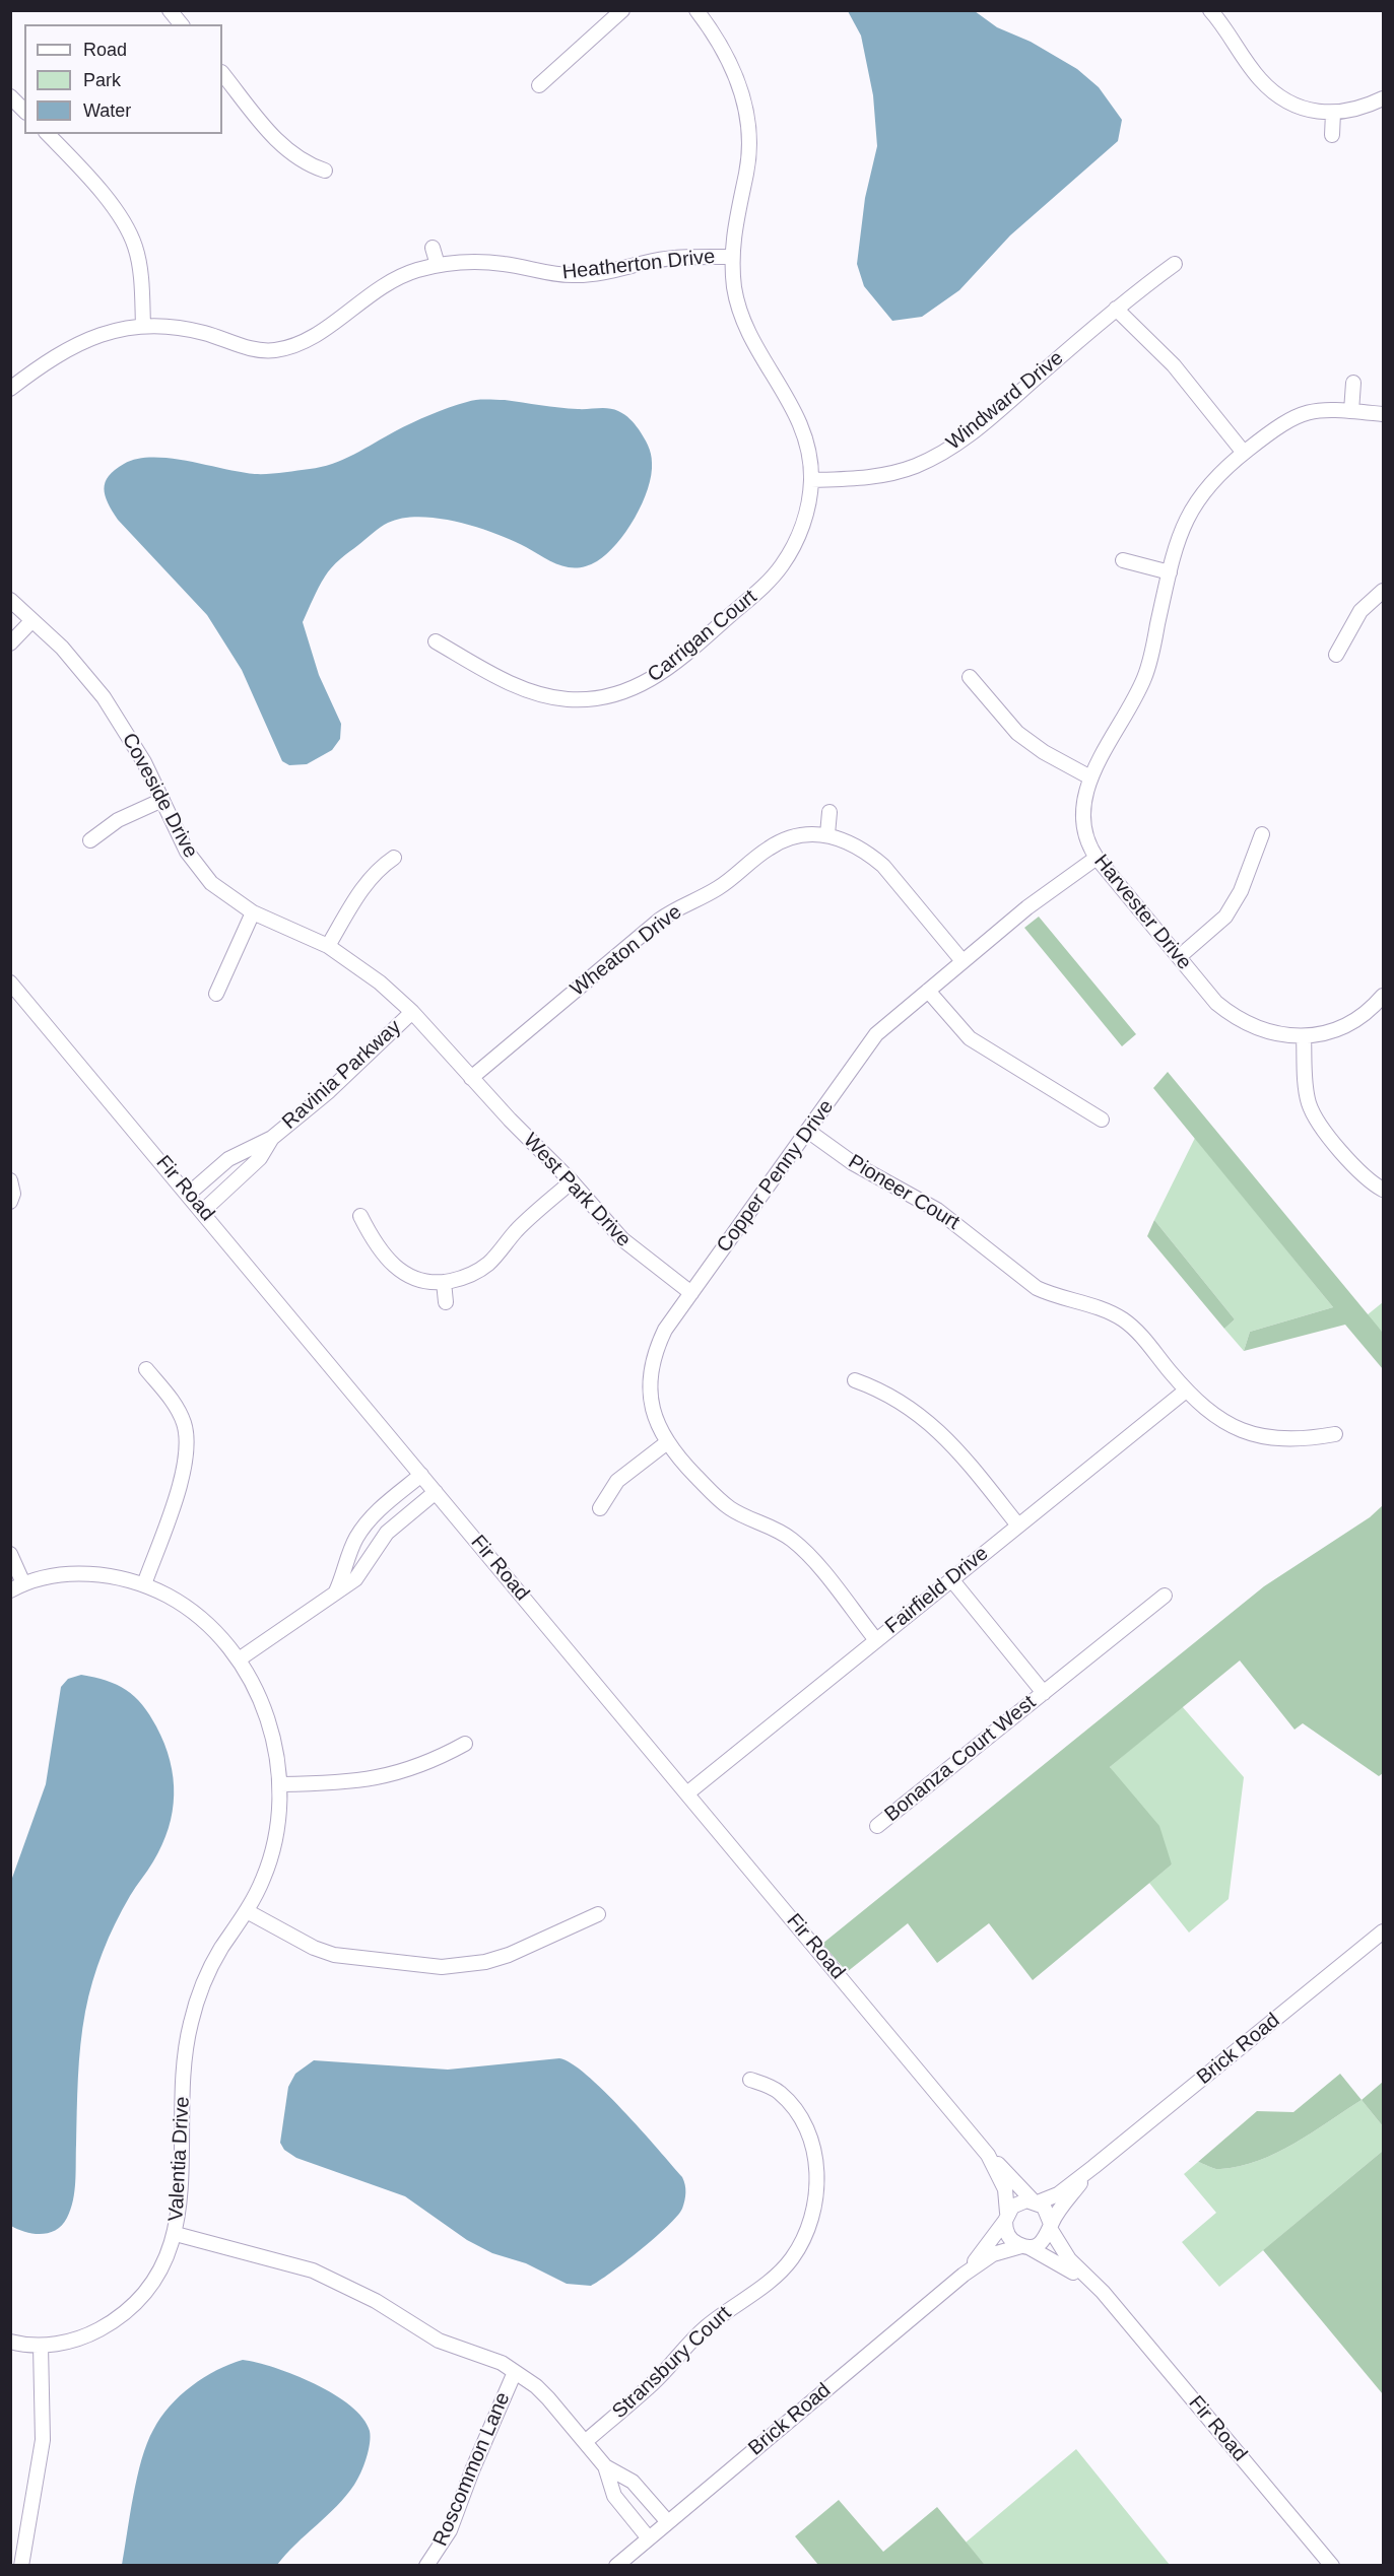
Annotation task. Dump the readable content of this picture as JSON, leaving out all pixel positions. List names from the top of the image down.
{
  "streets": {
    "street": [
      "Heatherton Drive",
      "Windward Drive",
      "Carrigan Court",
      "Coveside Drive",
      "Harvester Drive",
      "Wheaton Drive",
      "Ravinia Parkway",
      "Copper Penny Drive",
      "Fir Road",
      "West Park Drive",
      "Pioneer Court",
      "Fairfield Drive",
      "Bonanza Court West",
      "Brick Road",
      "Valentia Drive",
      "Stransbury Court",
      "Roscommon Lane"
    ]
  },
  "crossings": [
    ["Heatherton Drive", "Carrigan Court"],
    ["Windward Drive", "Carrigan Court"],
    ["Coveside Drive", "Wheaton Drive"],
    ["Coveside Drive", "Ravinia Parkway"],
    ["Coveside Drive", "West Park Drive"],
    ["Harvester Drive", "Copper Penny Drive"],
    ["Wheaton Drive", "West Park Drive"],
    ["Copper Penny Drive", "West Park Drive"],
    ["Copper Penny Drive", "Pioneer Court"],
    ["Fir Road", "Fairfield Drive"],
    ["Fir Road", "Brick Road"],
    ["Pioneer Court", "Fairfield Drive"]
  ],
  "legend": ["Road", "Park", "Water"]
}
